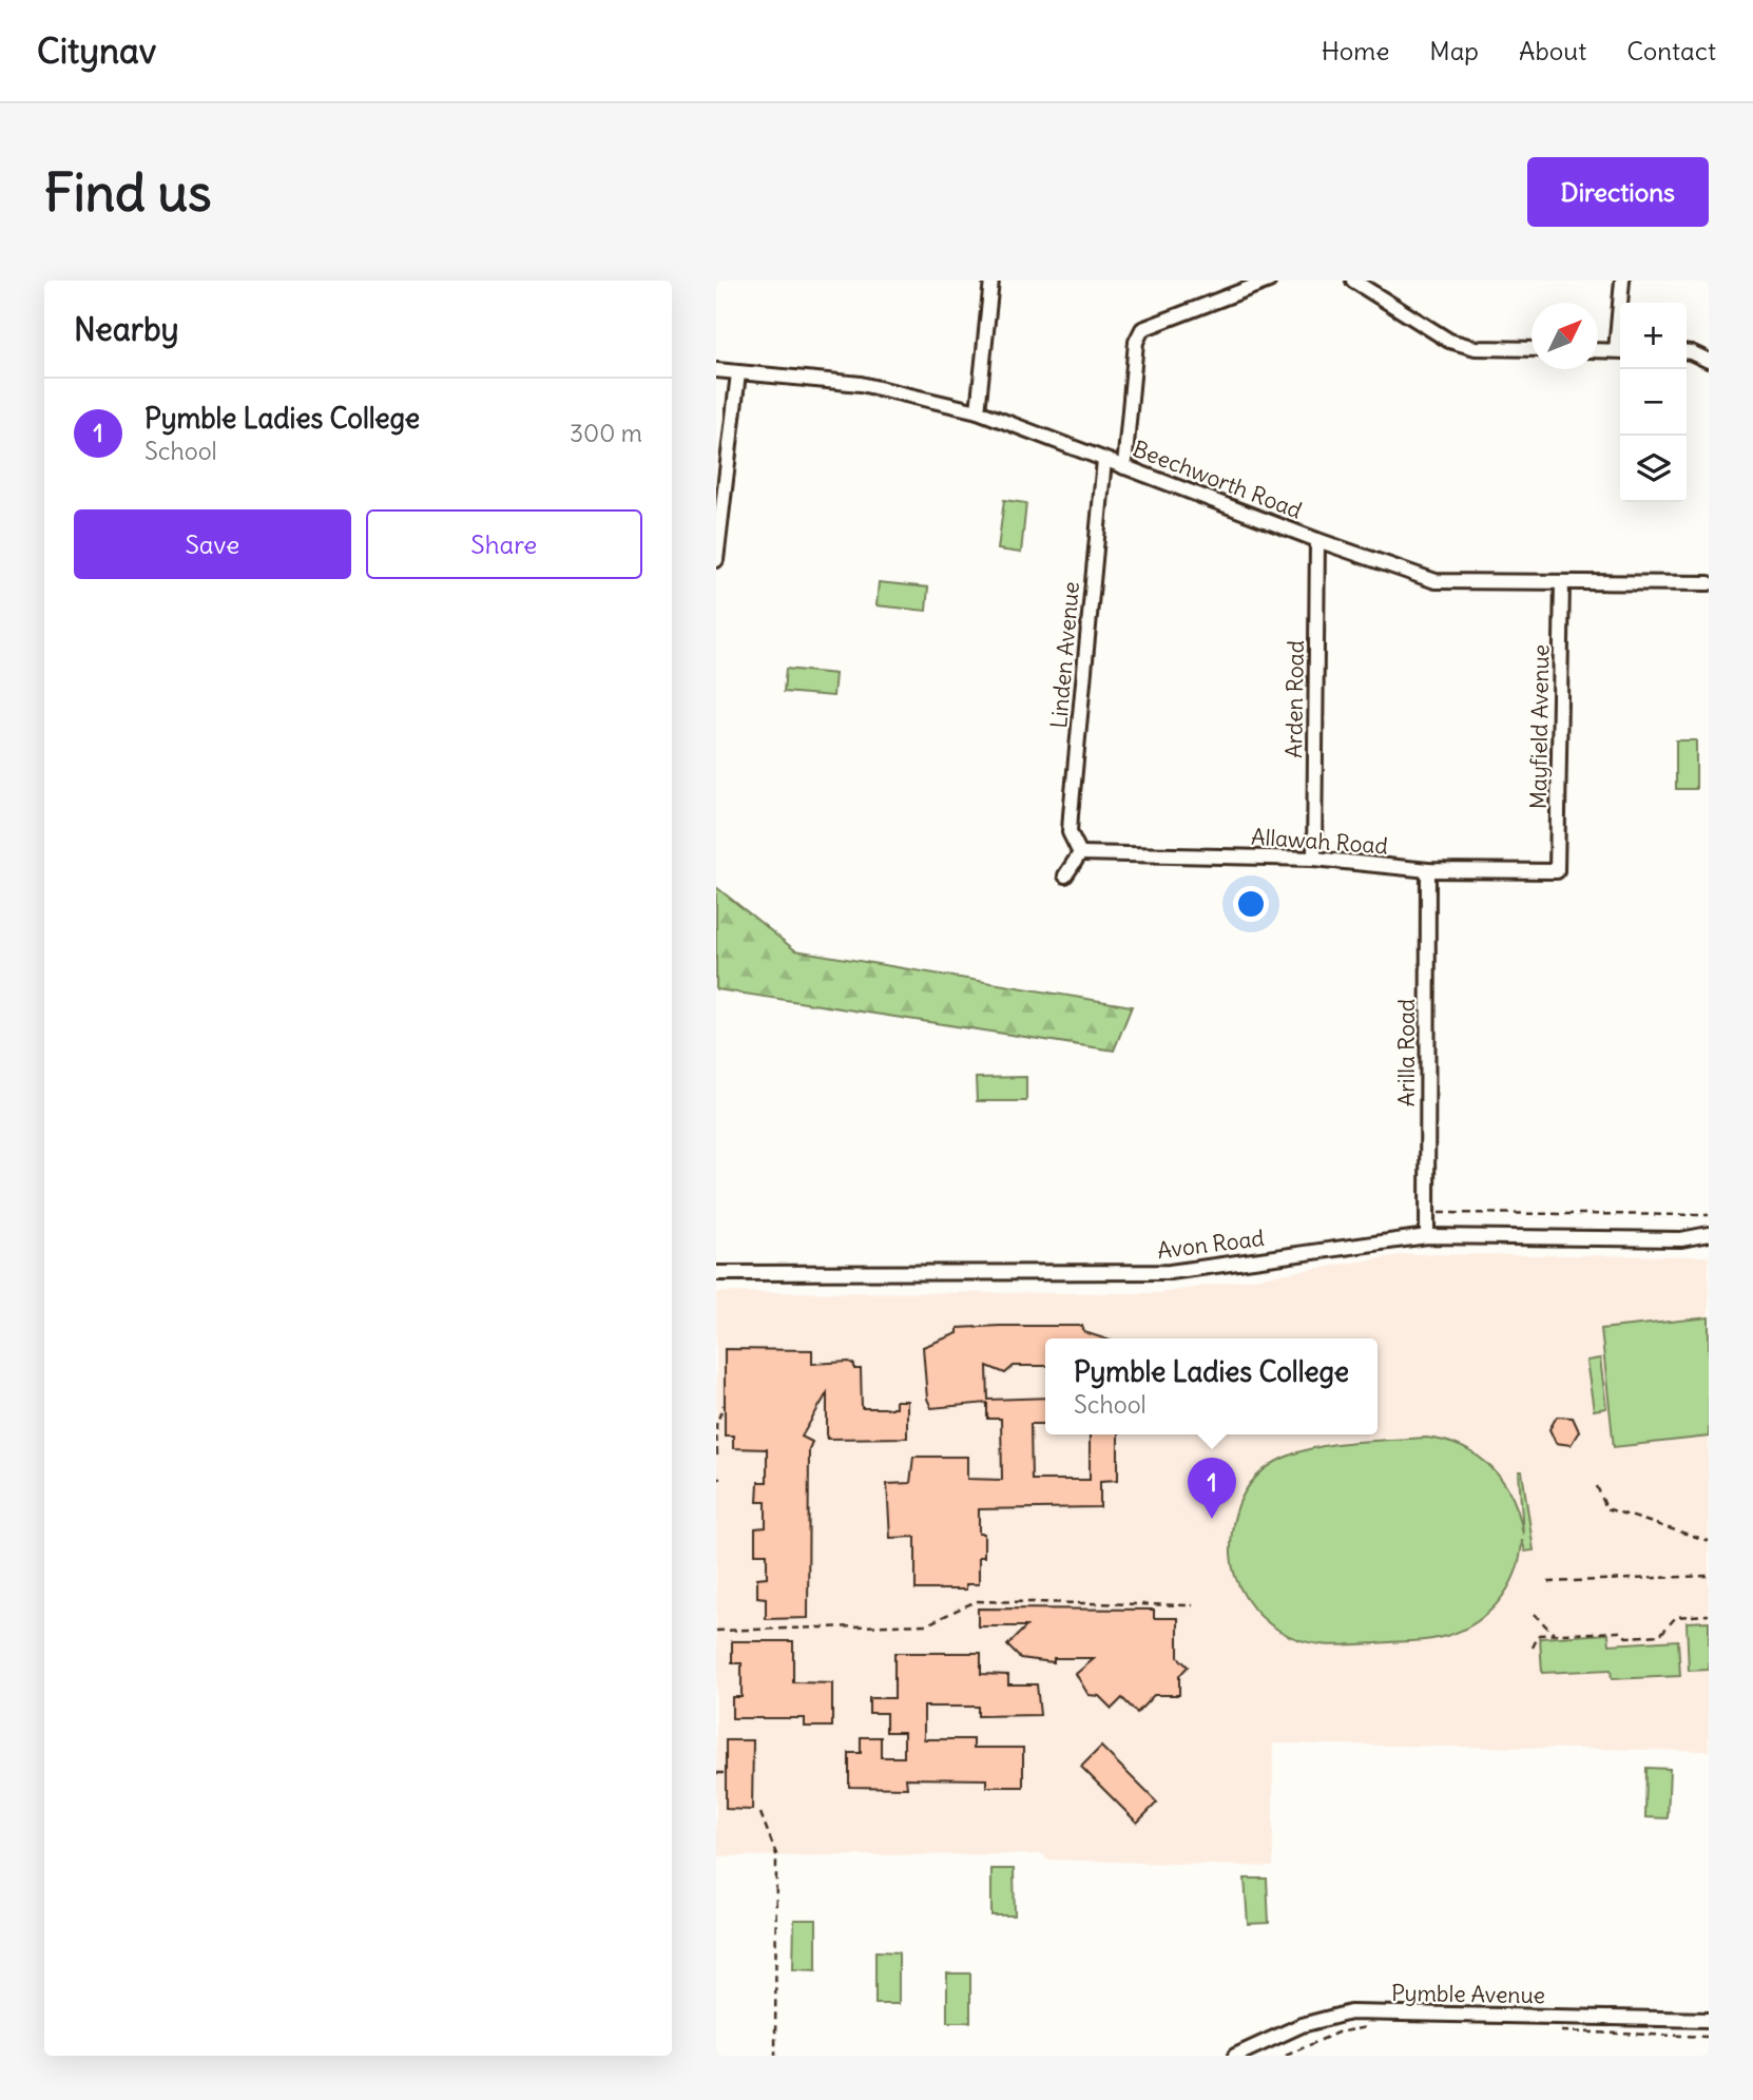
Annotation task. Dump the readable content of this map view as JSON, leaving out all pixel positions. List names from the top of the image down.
{
  "streets": {
    "street": [
      "Beechworth Road",
      "Linden Avenue",
      "Arden Road",
      "Mayfield Avenue",
      "Allawah Road",
      "Arilla Road",
      "Avon Road",
      "Pymble Avenue"
    ]
  },
  "crossings": [
    ["Beechworth Road", "Linden Avenue"],
    ["Beechworth Road", "Arden Road"],
    ["Beechworth Road", "Mayfield Avenue"],
    ["Linden Avenue", "Allawah Road"],
    ["Arden Road", "Allawah Road"],
    ["Mayfield Avenue", "Allawah Road"],
    ["Allawah Road", "Arilla Road"],
    ["Arilla Road", "Avon Road"]
  ],
  "north": "top right",
  "page": {
    "header": "Citynav",
    "nav": [
      "Home",
      "Map",
      "About",
      "Contact"
    ],
    "buttons": [
      "Directions",
      ["Save", "Share"]
    ],
    "title": "Find us",
    "heading": "Nearby",
    "map_buttons": ["+", "−"],
    "list": [
      {
        "mark": "1",
        "name": "Pymble Ladies College",
        "note": "School",
        "value": "300 m"
      }
    ],
    "popup": ["Pymble Ladies College", "School"],
    "pins": "1"
  }
}
